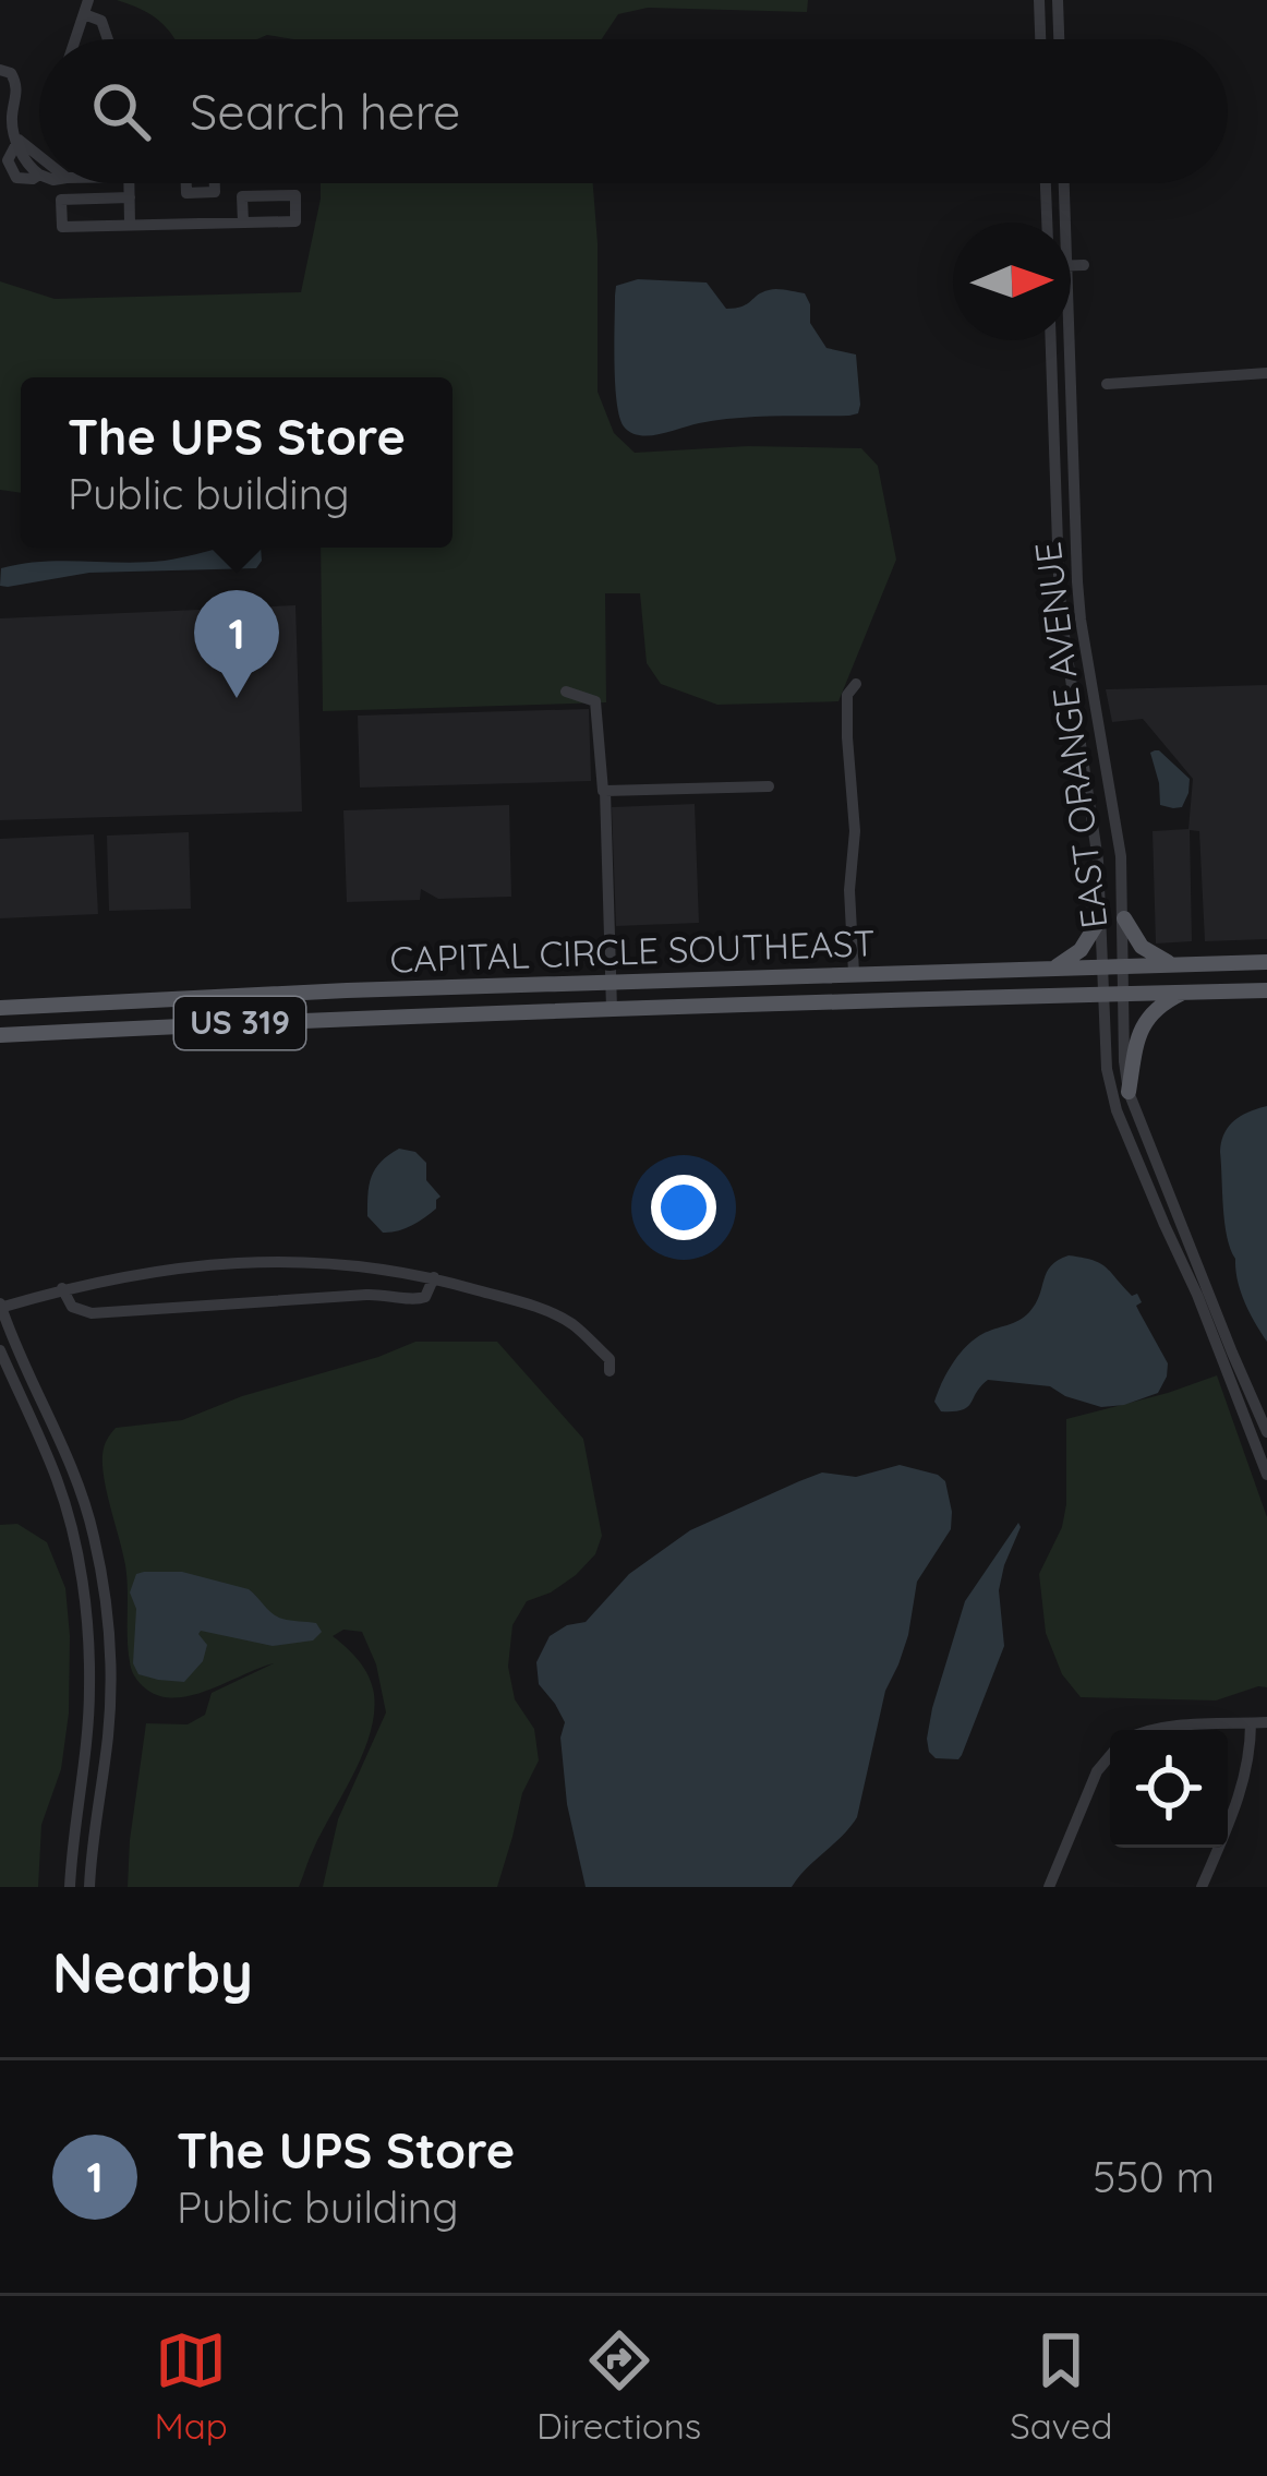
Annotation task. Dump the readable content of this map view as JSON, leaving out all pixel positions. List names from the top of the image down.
{
  "streets": {
    "main road": ["CAPITAL CIRCLE SOUTHEAST", "US 319"],
    "street": ["EAST ORANGE AVENUE"]
  },
  "crossings": [
    ["EAST ORANGE AVENUE", "CAPITAL CIRCLE SOUTHEAST"]
  ],
  "north": "right",
  "page": {
    "search": "Search here",
    "popup": ["The UPS Store", "Public building"],
    "pins": "1",
    "heading": "Nearby",
    "list": [
      {
        "mark": "1",
        "name": "The UPS Store",
        "note": "Public building",
        "value": "550 m"
      }
    ],
    "nav": ["Map", "Directions", "Saved"]
  }
}
